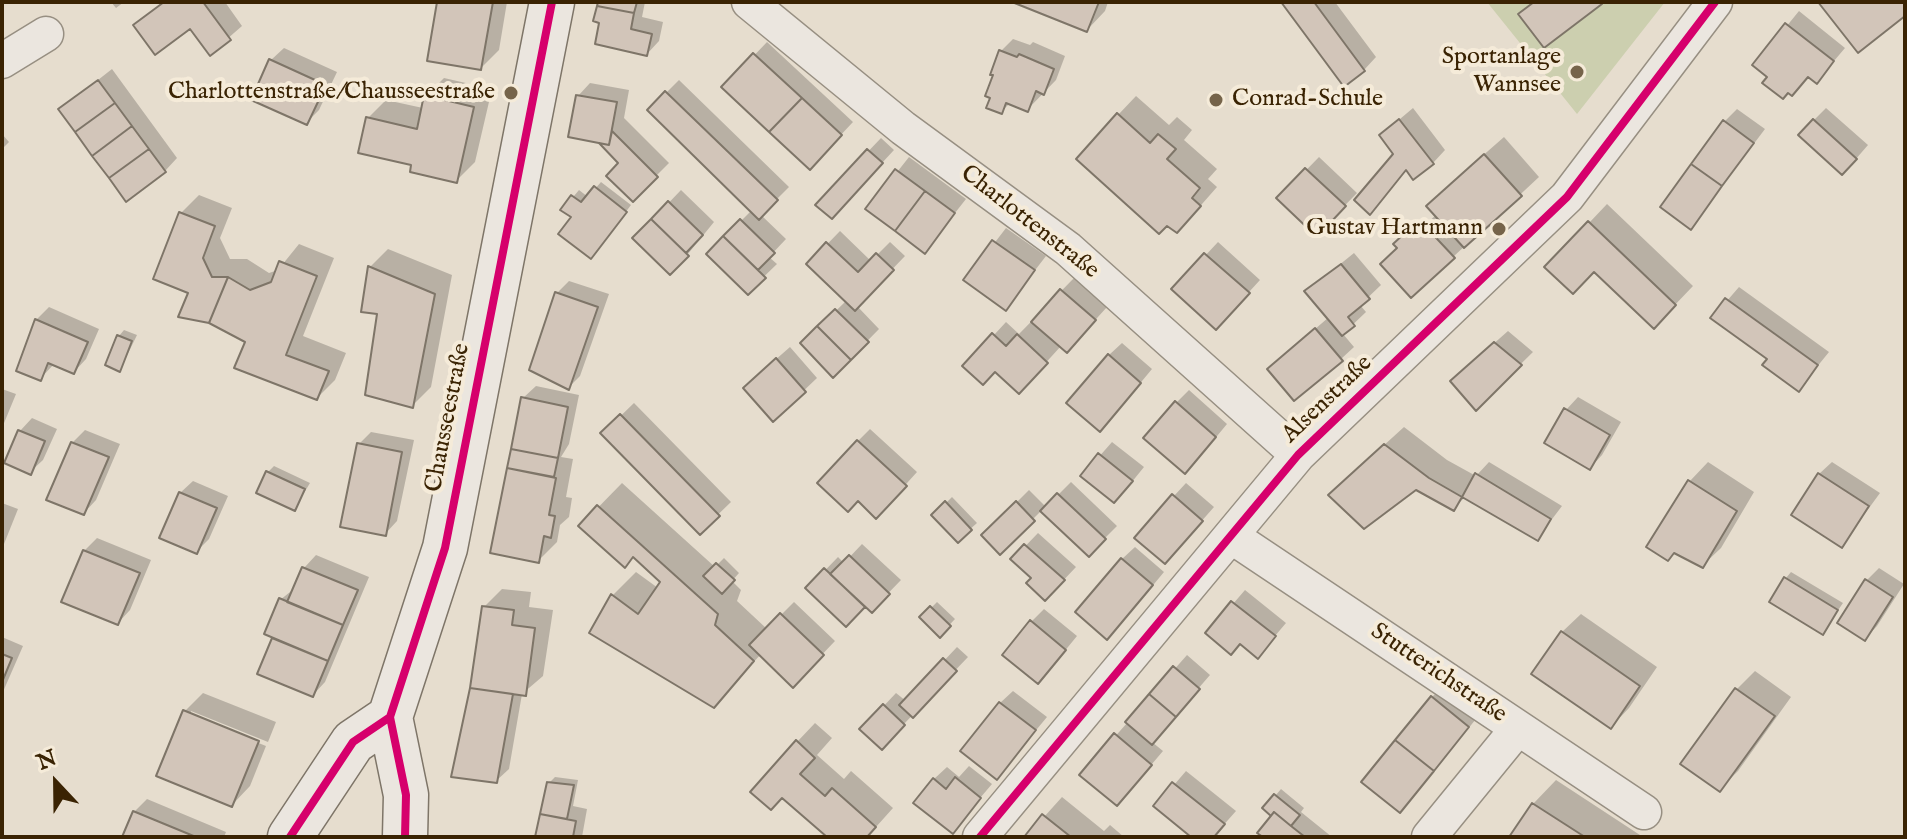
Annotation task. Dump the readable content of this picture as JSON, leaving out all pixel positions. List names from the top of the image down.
{
  "streets": {
    "street": [
      "Charlottenstraße",
      "Alsenstraße",
      "Chausseestraße",
      "Stutterichstraße"
    ]
  },
  "crossings": [
    ["Charlottenstraße", "Alsenstraße"],
    ["Alsenstraße", "Stutterichstraße"]
  ],
  "places": [
    "Sportanlage Wannsee",
    "Charlottenstraße/Chausseestraße",
    "Conrad-Schule",
    "Gustav Hartmann"
  ],
  "north": "top"
}
